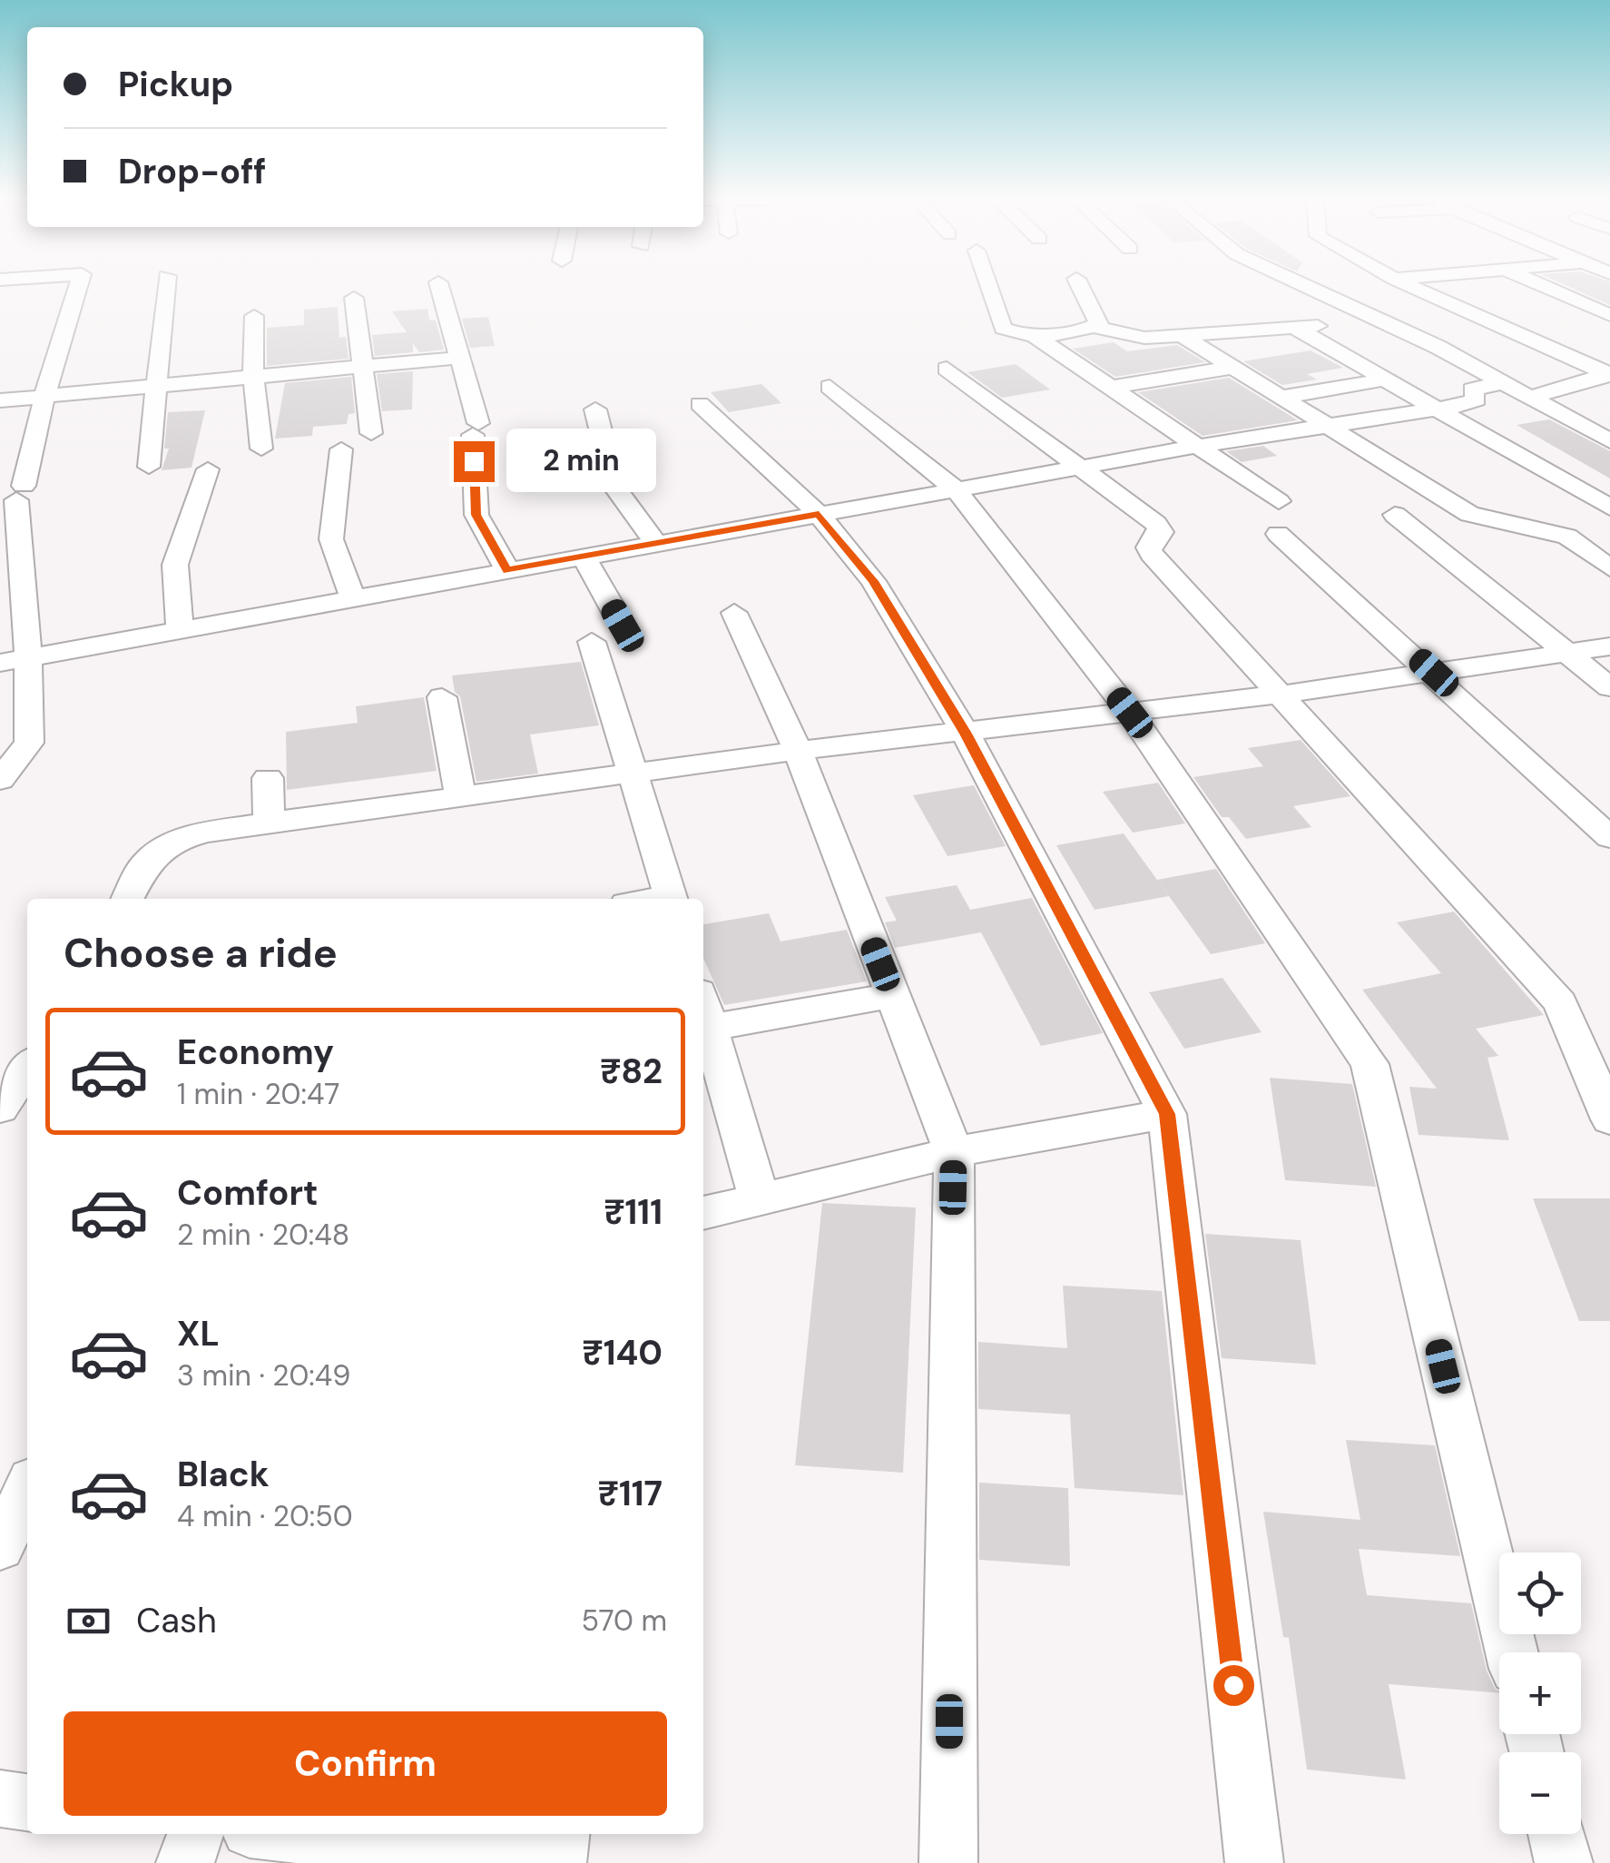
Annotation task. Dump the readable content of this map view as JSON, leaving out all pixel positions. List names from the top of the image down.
{
  "page": {
    "banner": ["Pickup", "Drop-off"],
    "bubble": "2 min",
    "heading": "Choose a ride",
    "list": [
      {
        "name": "Economy",
        "note": "1 min · 20:47",
        "value": "₹82"
      },
      {
        "name": "Comfort",
        "note": "2 min · 20:48",
        "value": "₹111"
      },
      {
        "name": "XL",
        "note": "3 min · 20:49",
        "value": "₹140"
      },
      {
        "name": "Black",
        "note": "4 min · 20:50",
        "value": "₹117"
      }
    ],
    "map_buttons": ["+", "−"],
    "pay": ["Cash", "570 m"],
    "buttons": "Confirm"
  }
}
